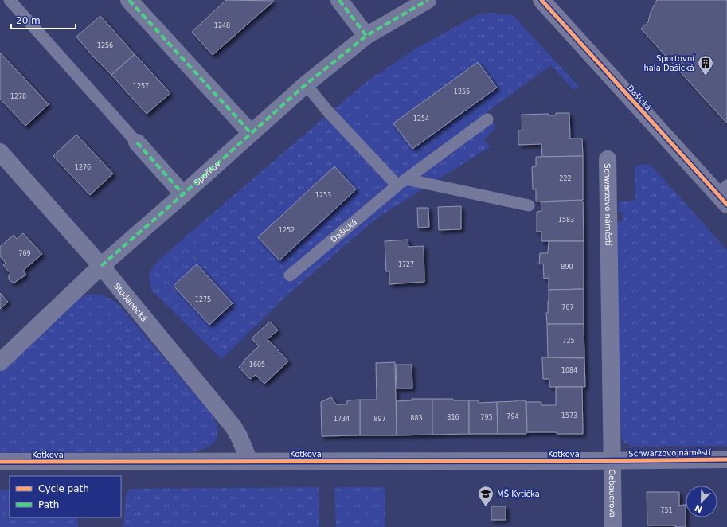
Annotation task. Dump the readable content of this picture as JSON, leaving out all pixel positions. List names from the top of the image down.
{
  "streets": {
    "street": [
      "Dašická",
      "Spořilov",
      "Schwarzovo náměstí",
      "Studánecká",
      "Kotkova",
      "Gebauerova"
    ]
  },
  "crossings": [
    ["Spořilov", "Studánecká"],
    ["Schwarzovo náměstí", "Kotkova"],
    ["Schwarzovo náměstí", "Gebauerova"],
    ["Studánecká", "Kotkova"],
    ["Kotkova", "Gebauerova"]
  ],
  "places": {
    "building": ["Sportovní hala Dašická"],
    "school or university": ["MŠ Kytička"]
  },
  "house_numbers": [
    "1248",
    "1256",
    "1257",
    "1255",
    "1278",
    "1254",
    "1276",
    "222",
    "1253",
    "1583",
    "1252",
    "769",
    "1727",
    "890",
    "1275",
    "707",
    "725",
    "1605",
    "1084",
    "1573",
    "794",
    "816",
    "795",
    "883",
    "1734",
    "897",
    "751"
  ],
  "legend": ["Cycle path", "Path"],
  "scale_bar": "20 m",
  "north": "bottom left"
}
